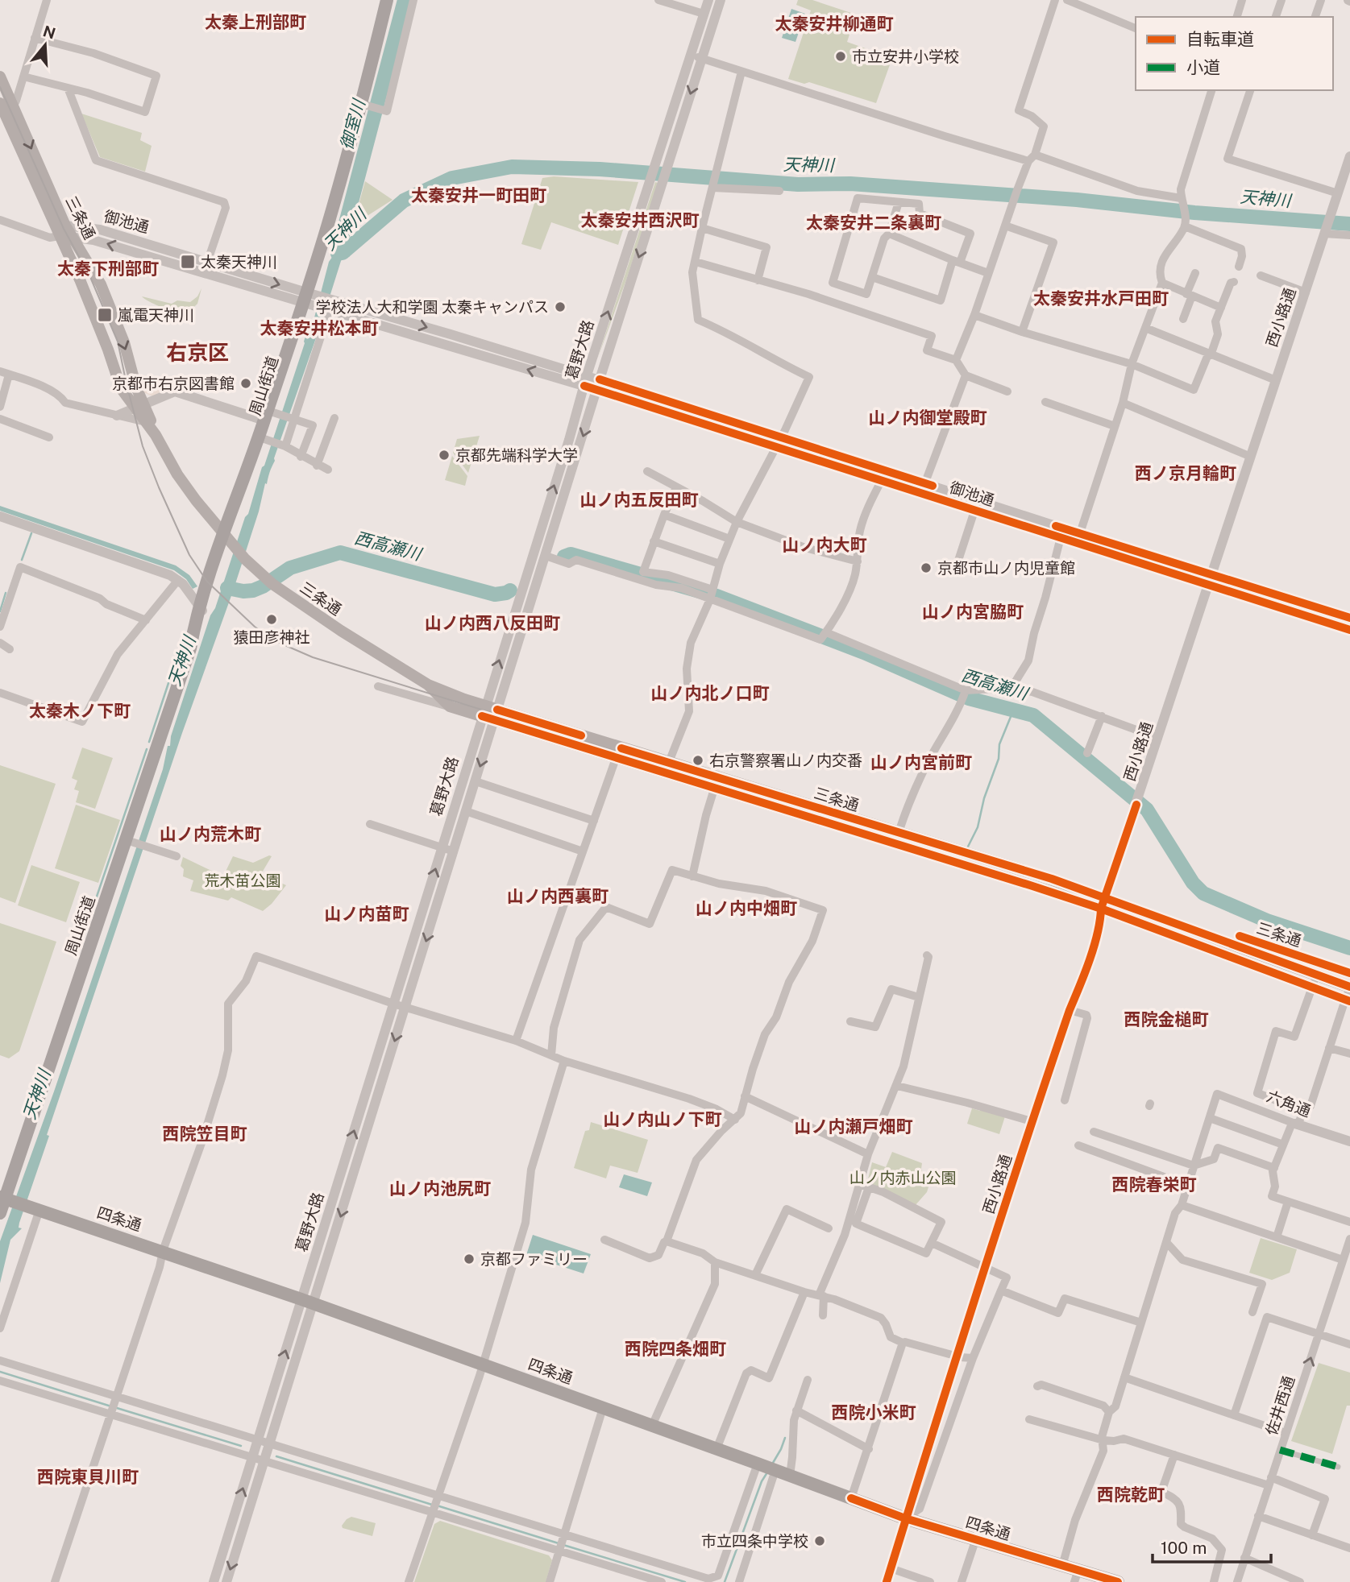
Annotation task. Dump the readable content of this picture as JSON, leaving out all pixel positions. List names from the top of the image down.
{
  "streets": {
    "highway": ["周山街道"],
    "main road": ["三条通", "四条通"],
    "street": [
      "御池通",
      "西小路通",
      "葛野大路",
      "六角通",
      "佐井西通"
    ]
  },
  "crossings": [
    ["三条通", "御池通"],
    ["三条通", "西小路通"],
    ["三条通", "葛野大路"],
    ["三条通", "周山街道"],
    ["御池通", "西小路通"],
    ["御池通", "葛野大路"],
    ["御池通", "周山街道"],
    ["西小路通", "四条通"],
    ["葛野大路", "四条通"],
    ["周山街道", "四条通"]
  ],
  "districts": [
    "太秦上刑部町",
    "太秦安井柳通町",
    "太秦安井一町田町",
    "太秦安井西沢町",
    "太秦安井二条裏町",
    "太秦下刑部町",
    "太秦安井水戸田町",
    "太秦安井松本町",
    "右京区",
    "山ノ内御堂殿町",
    "西ノ京月輪町",
    "山ノ内五反田町",
    "山ノ内大町",
    "山ノ内宮脇町",
    "山ノ内西八反田町",
    "山ノ内北ノ口町",
    "太秦木ノ下町",
    "山ノ内宮前町",
    "山ノ内荒木町",
    "山ノ内西裏町",
    "山ノ内中畑町",
    "山ノ内苗町",
    "西院金槌町",
    "山ノ内山ノ下町",
    "山ノ内瀬戸畑町",
    "西院笠目町",
    "西院春栄町",
    "山ノ内池尻町",
    "西院四条畑町",
    "西院小米町",
    "西院東貝川町",
    "西院乾町"
  ],
  "water": ["御室川", "天神川", "西高瀬川"],
  "parks": ["荒木苗公園", "山ノ内赤山公園"],
  "places": {
    "other": [
      "市立安井小学校",
      "学校法人大和学園 太秦キャンパス",
      "京都市右京図書館",
      "京都先端科学大学",
      "京都市山ノ内児童館",
      "猿田彦神社",
      "右京警察署山ノ内交番",
      "京都ファミリー",
      "市立四条中学校"
    ],
    "transit": ["太秦天神川", "嵐電天神川"]
  },
  "legend": ["自転車道", "小道"],
  "scale_bar": "100 m",
  "north": "top"
}
